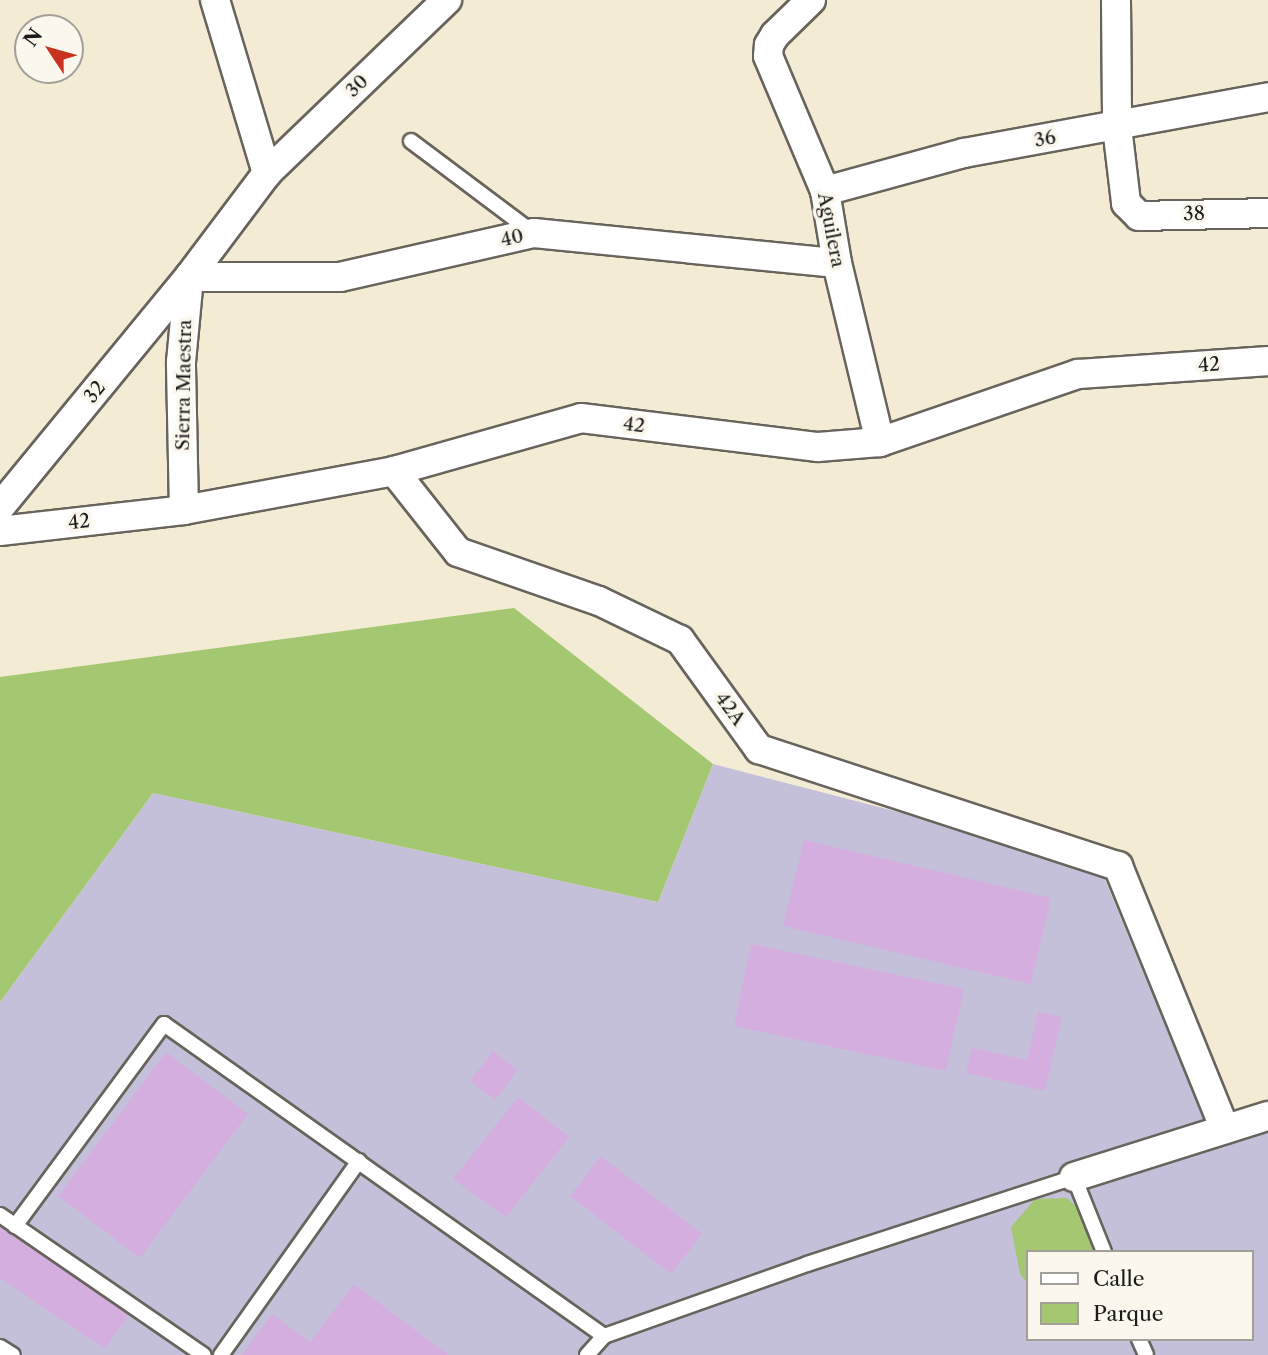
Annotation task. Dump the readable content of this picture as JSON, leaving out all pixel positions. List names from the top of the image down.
{
  "streets": {
    "street": [
      "30",
      "36",
      "38",
      "Aguilera",
      "40",
      "42",
      "Sierra Maestra",
      "32",
      "42A"
    ]
  },
  "crossings": [
    ["36", "38"],
    ["36", "Aguilera"],
    ["Aguilera", "40"],
    ["Aguilera", "42"],
    ["40", "Sierra Maestra"],
    ["40", "32"],
    ["42", "Sierra Maestra"],
    ["42", "42A"],
    ["Sierra Maestra", "32"]
  ],
  "legend": ["Calle", "Parque"],
  "north": "top left"
}
